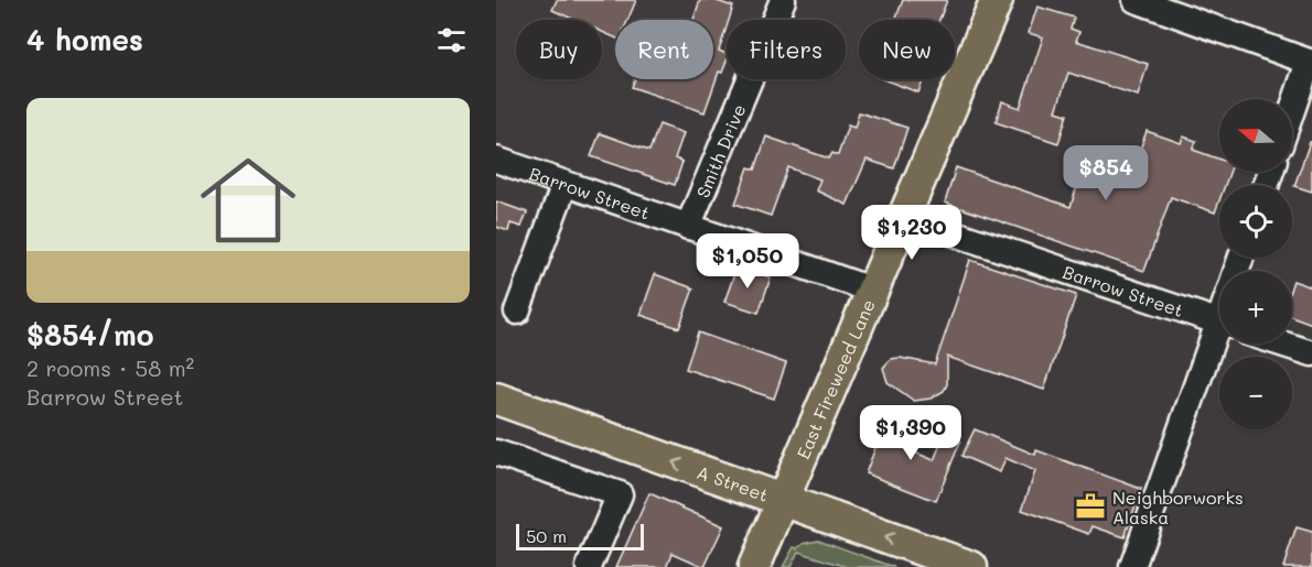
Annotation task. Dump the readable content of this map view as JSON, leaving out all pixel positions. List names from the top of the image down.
{
  "streets": {
    "main road": ["East Fireweed Lane", "A Street"],
    "street": ["Smith Drive", "Barrow Street"]
  },
  "crossings": [
    ["Smith Drive", "Barrow Street"],
    ["Barrow Street", "East Fireweed Lane"],
    ["East Fireweed Lane", "A Street"]
  ],
  "one_way": ["A Street"],
  "places": {
    "office": ["Neighborworks Alaska"]
  },
  "scale_bar": "50 m",
  "north": "left",
  "page": {
    "heading": "4 homes",
    "chip": [
      "Buy",
      "Rent",
      "Filters",
      "New"
    ],
    "list": [
      {
        "name": "$854/mo",
        "note": "2 rooms · 58 m² · Barrow Street"
      }
    ],
    "map_buttons": ["+", "−"],
    "price": [
      "$854",
      "$1,230",
      "$1,050",
      "$1,390"
    ],
    "scale": "50 m"
  }
}
